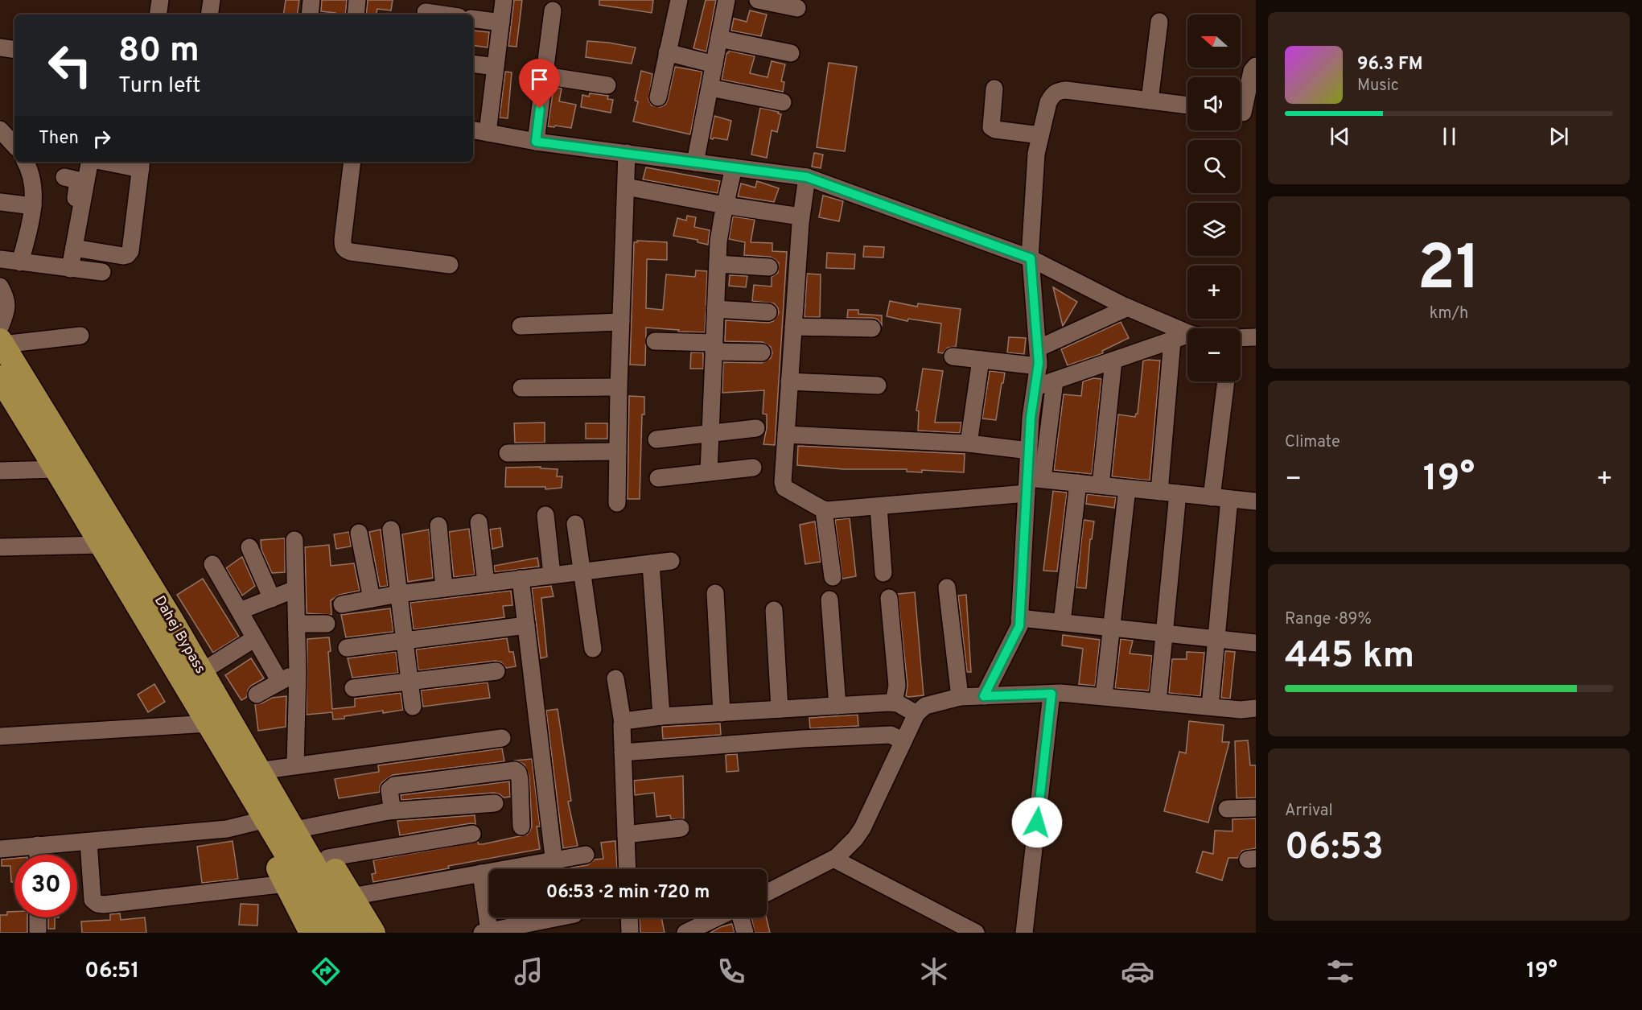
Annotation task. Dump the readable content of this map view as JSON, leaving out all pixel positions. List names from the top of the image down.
{
  "streets": {
    "highway": ["Dahej Bypass"]
  },
  "north": "left",
  "page": {
    "map_buttons": ["+", "−"],
    "turn": ["80 m", "Turn left"],
    "song": ["96.3 FM", "Music"],
    "then": "Then",
    "tile": [
      ["21", "km/h"],
      "Climate",
      ["Range · 89%", "445 km"],
      ["Arrival", "06:53"]
    ],
    "heat": ["−", "19°", "+"],
    "limit": "30",
    "trip": "06:53 · 2 min · 720 m",
    "tabs": ["06:51", "19°"]
  }
}
